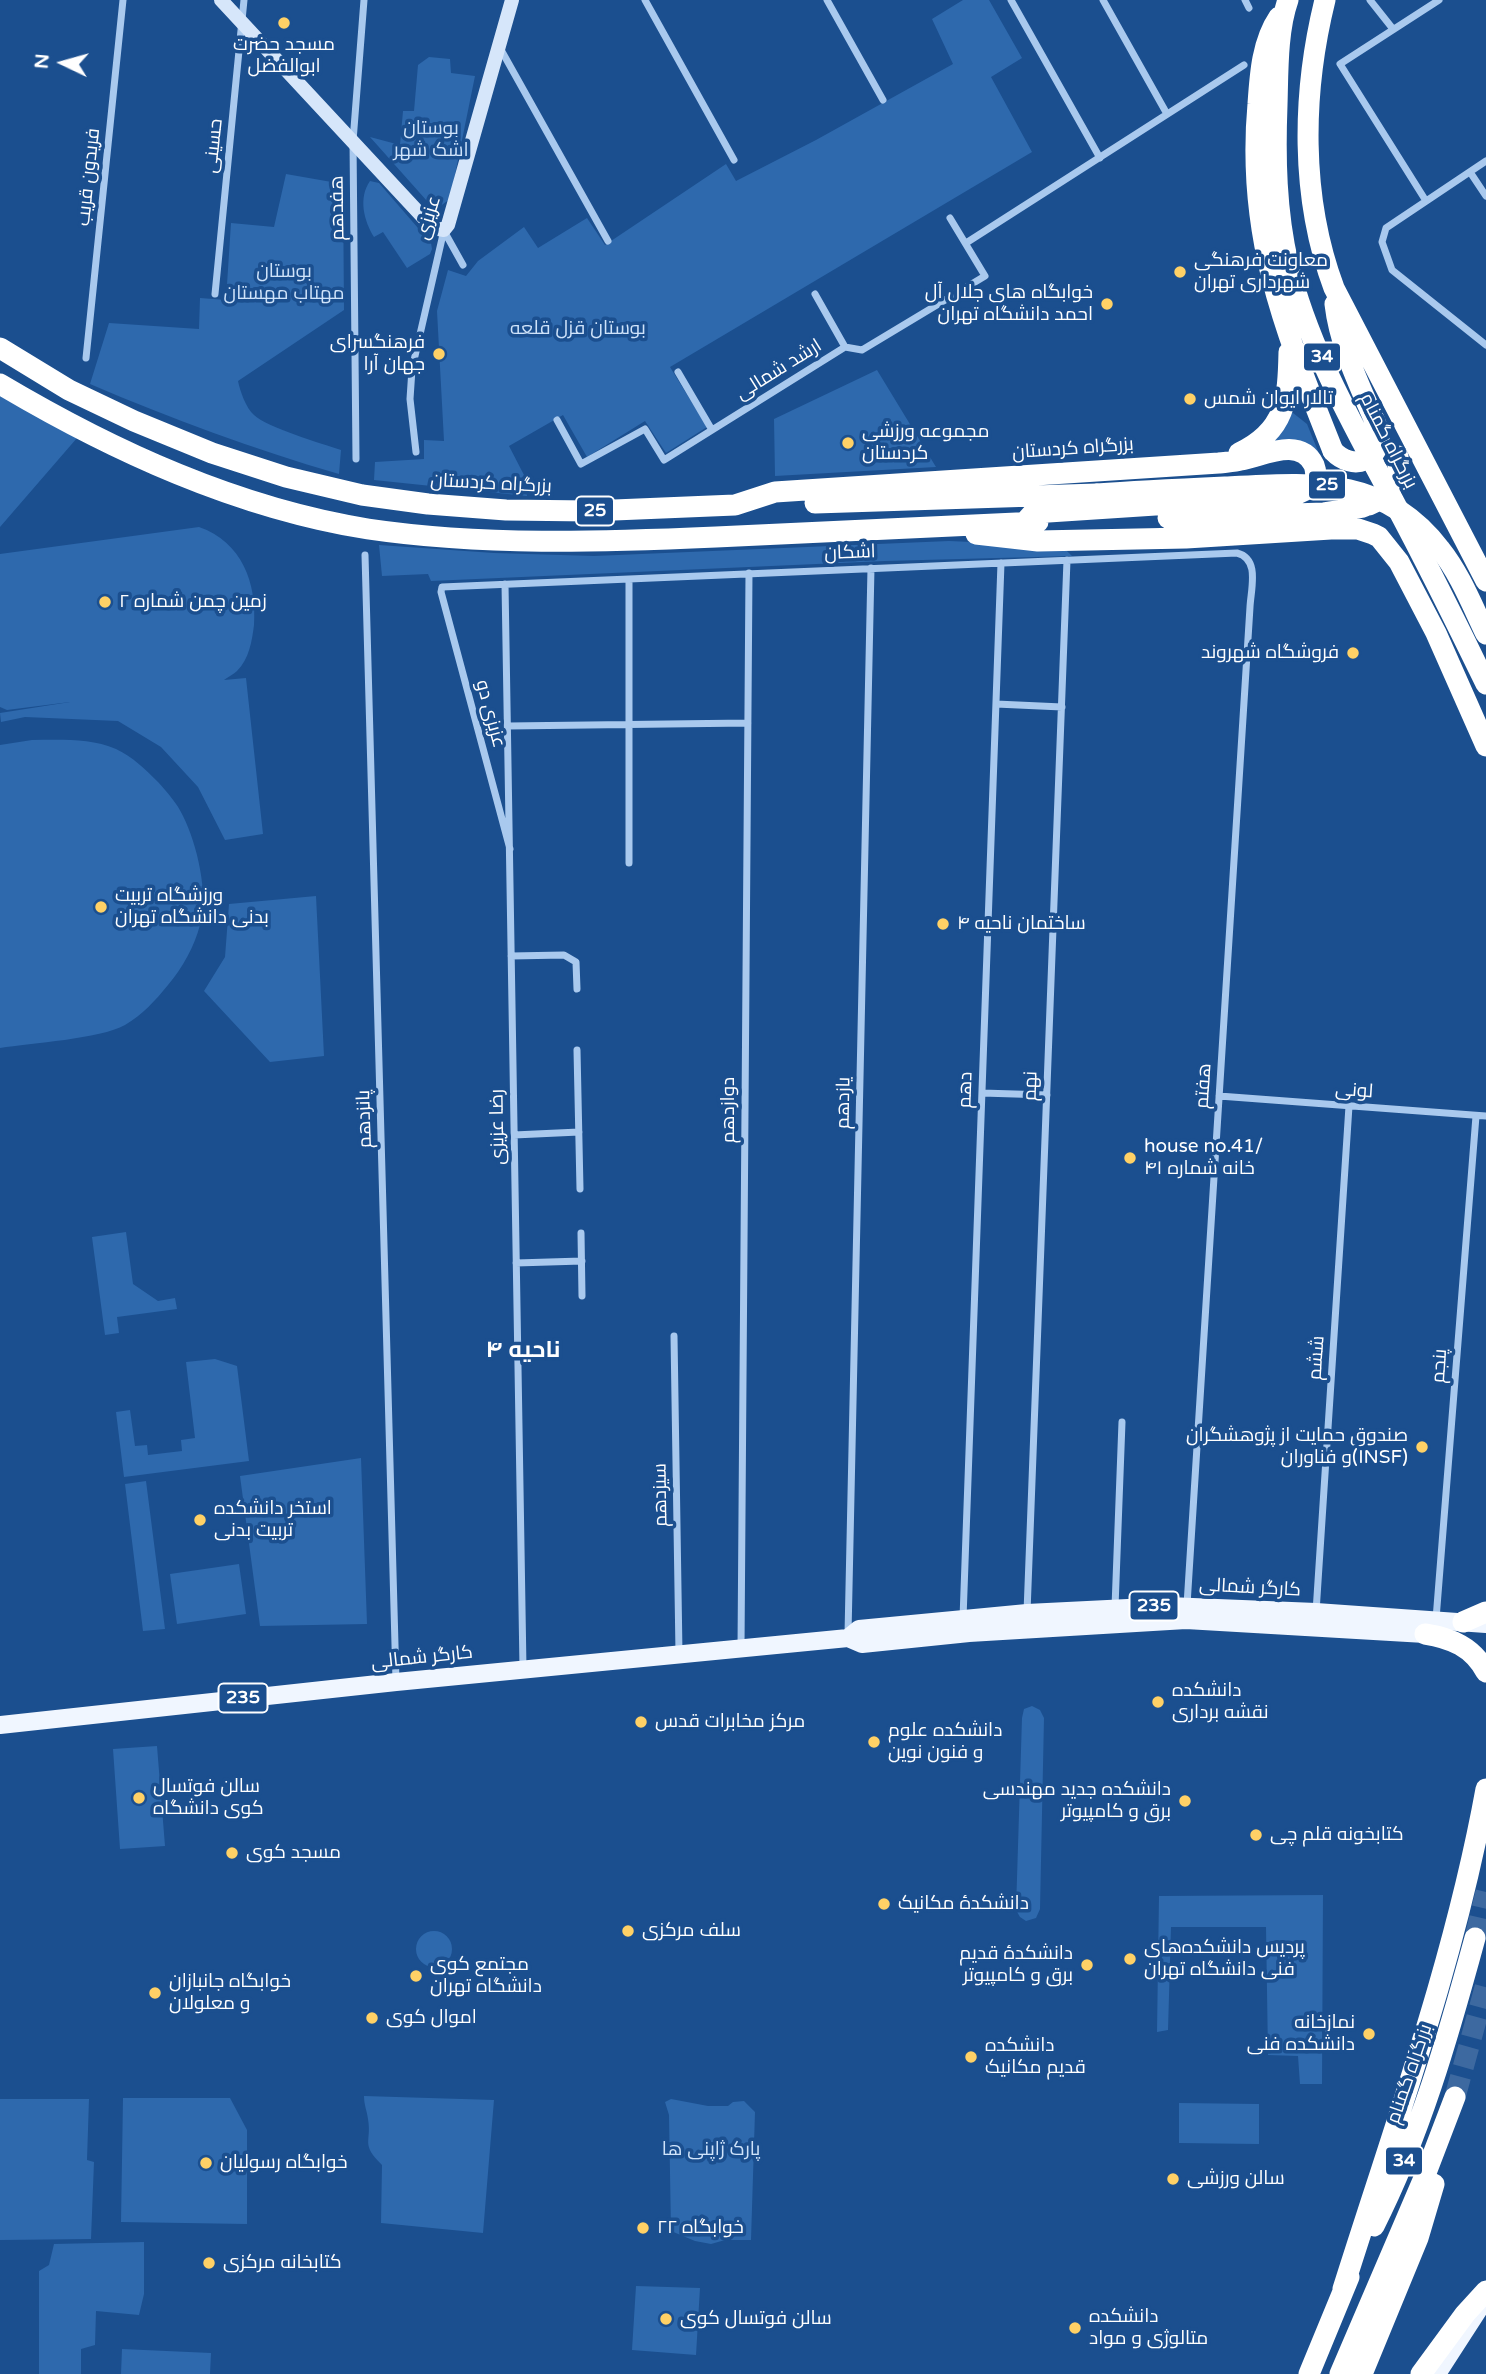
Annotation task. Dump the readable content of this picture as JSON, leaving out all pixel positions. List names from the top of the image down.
{
  "streets": {
    "highway": [
      "34",
      "بزرگراه گمنام",
      "بزرگراه کردستان",
      "25"
    ],
    "main road": ["کارگر شمالی", "235"],
    "street": [
      "حسینی",
      "فریدون قریب",
      "هفدهم",
      "عزیزی",
      "ارشد شمالی",
      "اشکان",
      "عزیزی دو",
      "نهم",
      "هفتم",
      "دهم",
      "لونی",
      "یازدهم",
      "دوازدهم",
      "پانزدهم",
      "رضا عزیزی",
      "ششم",
      "پنجم",
      "سیزدهم"
    ]
  },
  "crossings": [
    ["بزرگراه گمنام", "25"],
    ["بزرگراه کردستان", "25"],
    ["اشکان", "عزیزی دو"],
    ["اشکان", "نهم"],
    ["اشکان", "هفتم"],
    ["اشکان", "دهم"],
    ["اشکان", "یازدهم"],
    ["اشکان", "دوازدهم"],
    ["اشکان", "رضا عزیزی"],
    ["عزیزی دو", "رضا عزیزی"],
    ["نهم", "کارگر شمالی"],
    ["هفتم", "لونی"],
    ["هفتم", "کارگر شمالی"],
    ["دهم", "کارگر شمالی"],
    ["لونی", "ششم"],
    ["لونی", "پنجم"],
    ["یازدهم", "کارگر شمالی"],
    ["دوازدهم", "کارگر شمالی"],
    ["پانزدهم", "کارگر شمالی"],
    ["رضا عزیزی", "کارگر شمالی"],
    ["ششم", "کارگر شمالی"],
    ["پنجم", "کارگر شمالی"],
    ["سیزدهم", "کارگر شمالی"]
  ],
  "districts": ["ناحیه ۴"],
  "parks": [
    "بوستان اشک شهر",
    "بوستان مهتاب مهستان",
    "بوستان قزل قلعه",
    "پارک ژاپنی ها"
  ],
  "places": [
    "مسجد حضرت ابوالفضل",
    "معاونت فرهنگی شهرداری تهران",
    "خوابگاه های جلال آل احمد دانشگاه تهران",
    "فرهنگسرای جهان آرا",
    "تالار ایوان شمس",
    "مجموعه ورزشی کردستان",
    "زمین چمن شماره ۲",
    "فروشگاه شهروند",
    "ورزشگاه تربیت بدنی دانشگاه تهران",
    "ساختمان ناحیه ۴",
    "house no.41/ خانه شماره ۴۱",
    "صندوق حمایت از پژوهشگران و فناوران(INSF)",
    "استخر دانشکده تربیت بدنی",
    "دانشکده نقشه برداری",
    "مرکز مخابرات قدس",
    "دانشکده علوم و فنون نوین",
    "سالن فوتسال کوی دانشگاه",
    "دانشکده جدید مهندسی برق و کامپیوتر",
    "کتابخونه قلم چی",
    "مسجد کوی",
    "دانشکدهٔ مکانیک",
    "سلف مرکزی",
    "پردیس دانشکده‌های فنی دانشگاه تهران",
    "دانشکدهٔ قدیم برق و کامپیوتر",
    "مجتمع کوی دانشگاه تهران",
    "خوابگاه جانبازان و معلولان",
    "اموال کوی",
    "نمازخانه دانشکده فنی",
    "دانشکده قدیم مکانیک",
    "خوابگاه رسولیان",
    "سالن ورزشی",
    "خوابگاه ۲۲",
    "کتابخانه مرکزی",
    "سالن فوتسال کوی",
    "دانشکده متالوژی و مواد"
  ],
  "north": "left"
}
